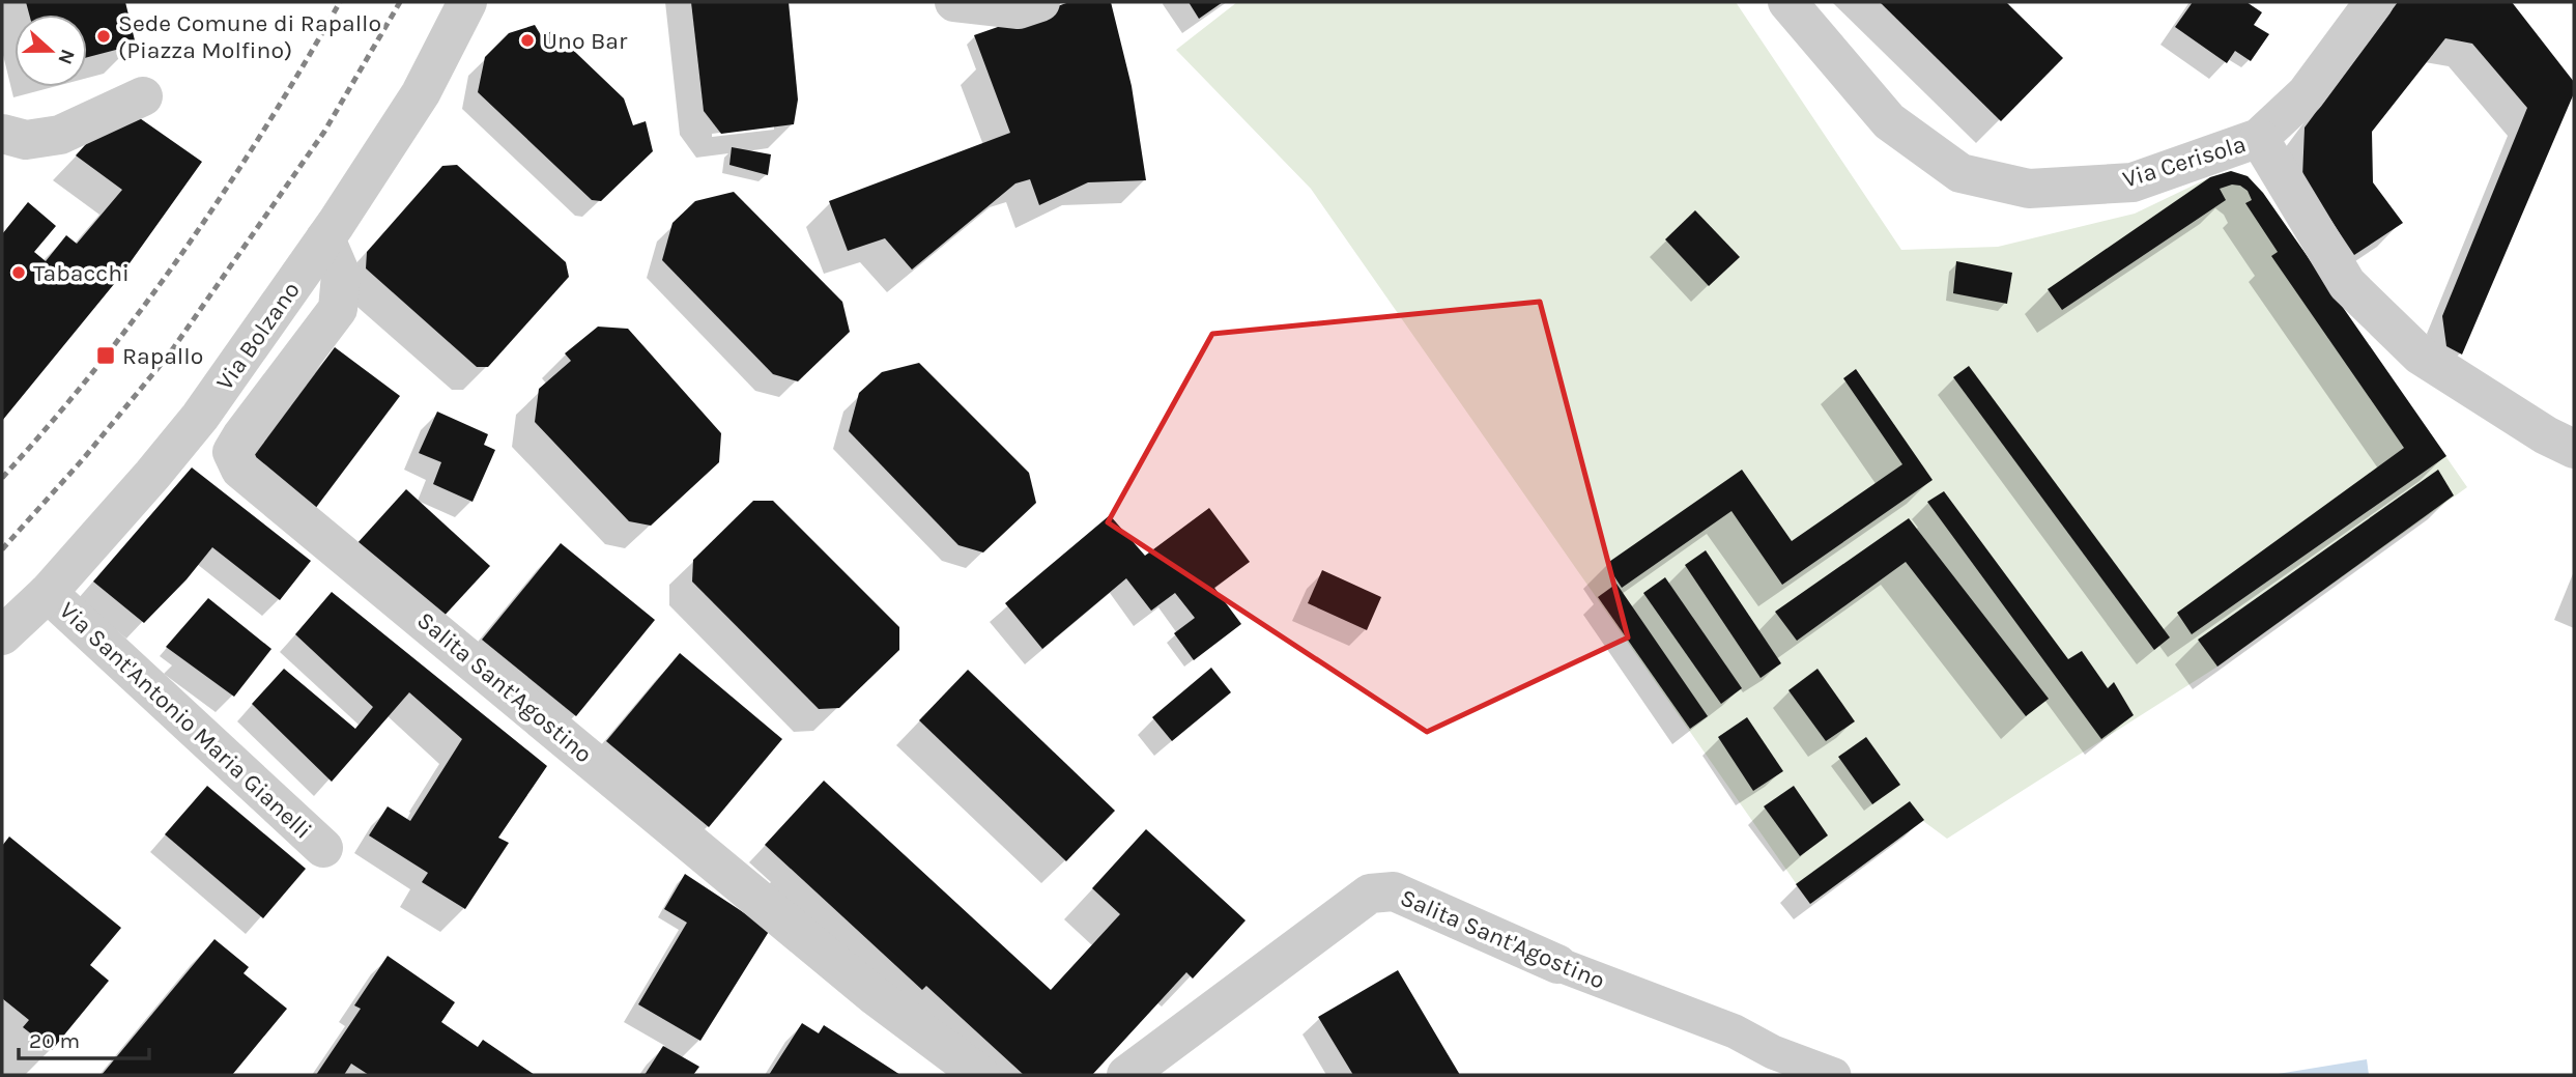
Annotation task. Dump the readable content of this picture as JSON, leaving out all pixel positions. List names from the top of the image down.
{
  "streets": {
    "street": [
      "Via Cerisola",
      "Via Bolzano",
      "Salita Sant'Agostino",
      "Via Sant'Antonio Maria Gianelli"
    ]
  },
  "crossings": [
    ["Via Bolzano", "Salita Sant'Agostino"],
    ["Via Bolzano", "Via Sant'Antonio Maria Gianelli"]
  ],
  "places": {
    "other": ["Sede Comune di Rapallo (Piazza Molfino)", "Uno Bar", "Tabacchi"],
    "transit": ["Rapallo"]
  },
  "scale_bar": "20 m",
  "north": "right"
}
